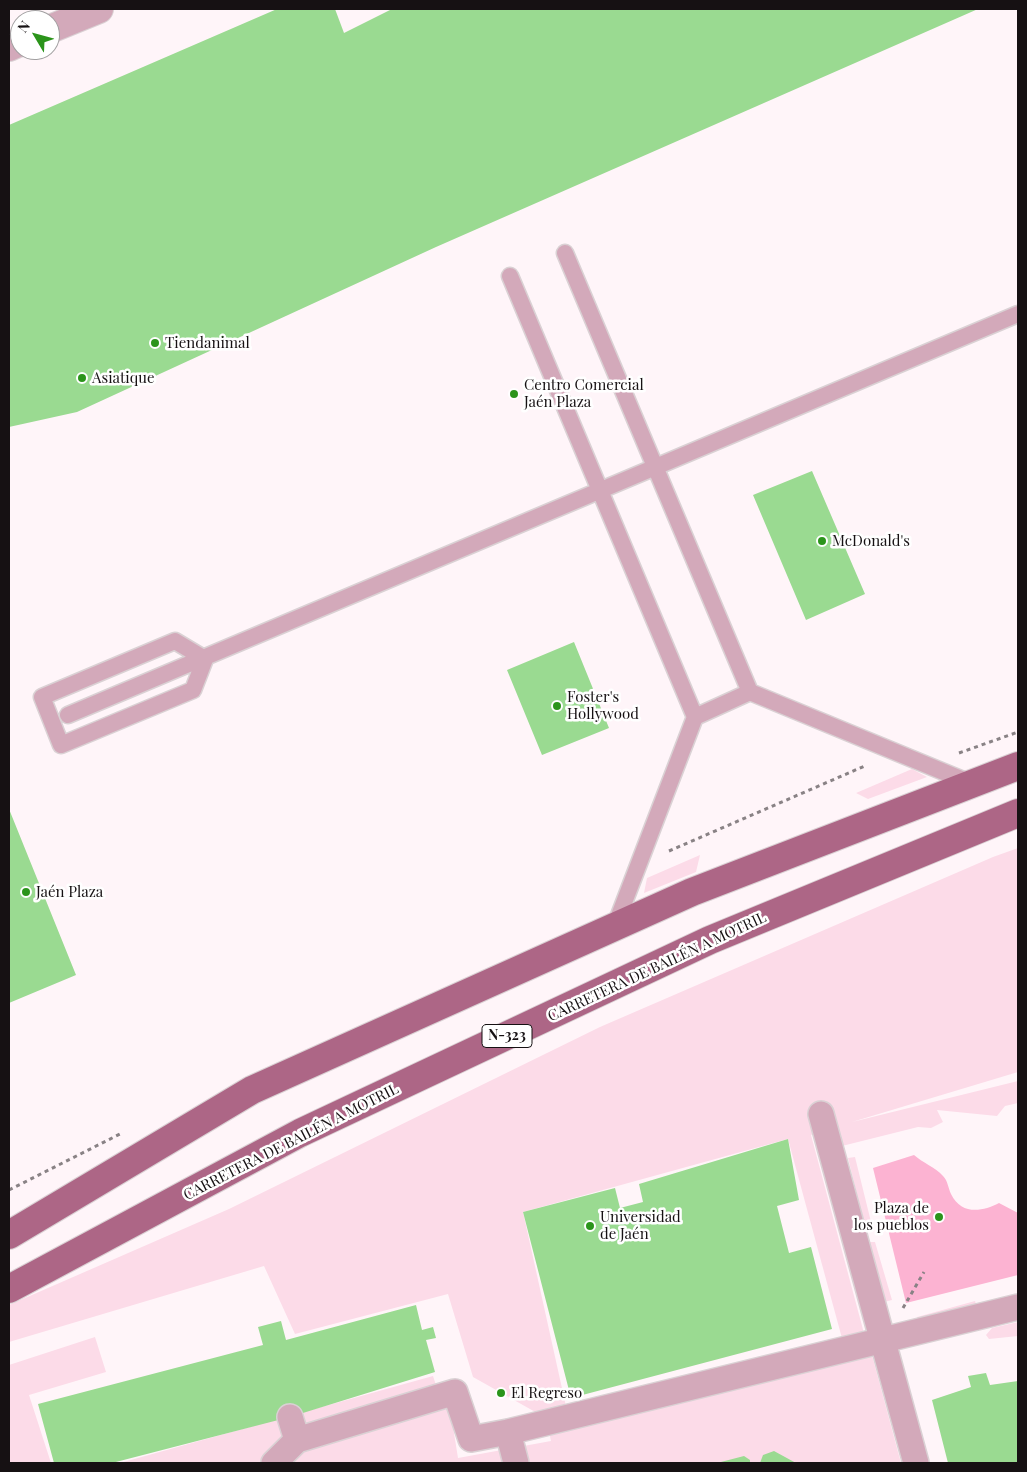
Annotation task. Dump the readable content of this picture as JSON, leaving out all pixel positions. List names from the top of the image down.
{
  "streets": {
    "main road": ["CARRETERA DE BAILÉN A MOTRIL", "N-323"]
  },
  "places": [
    "Tiendanimal",
    "Asiatique",
    "Centro Comercial Jaén Plaza",
    "McDonald's",
    "Foster's Hollywood",
    "Jaén Plaza",
    "Plaza de los pueblos",
    "Universidad de Jaén",
    "El Regreso"
  ],
  "north": "top left"
}
